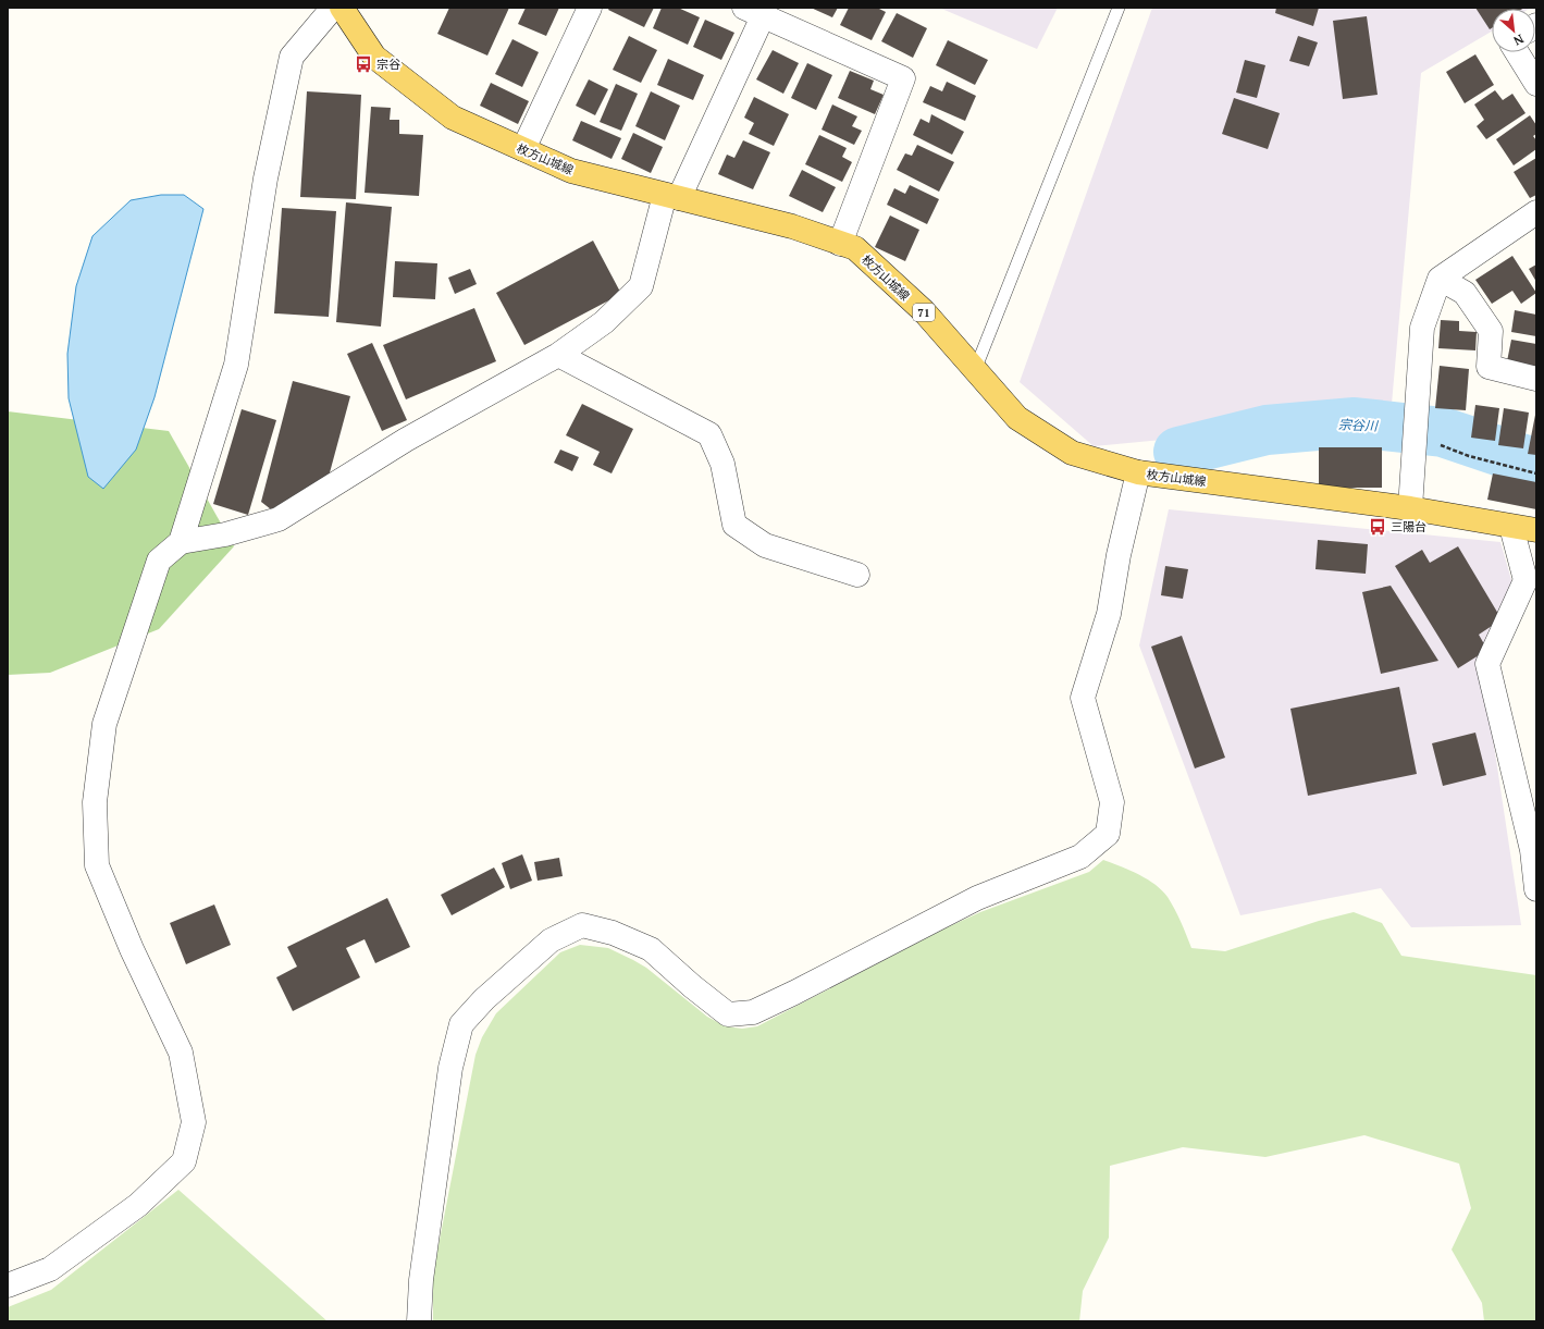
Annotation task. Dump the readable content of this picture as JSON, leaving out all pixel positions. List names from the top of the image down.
{
  "streets": {
    "main road": ["枚方山城線", "71"]
  },
  "water": ["宗谷川"],
  "places": {
    "bus stop": ["宗谷", "三陽台"]
  },
  "north": "bottom right"
}
